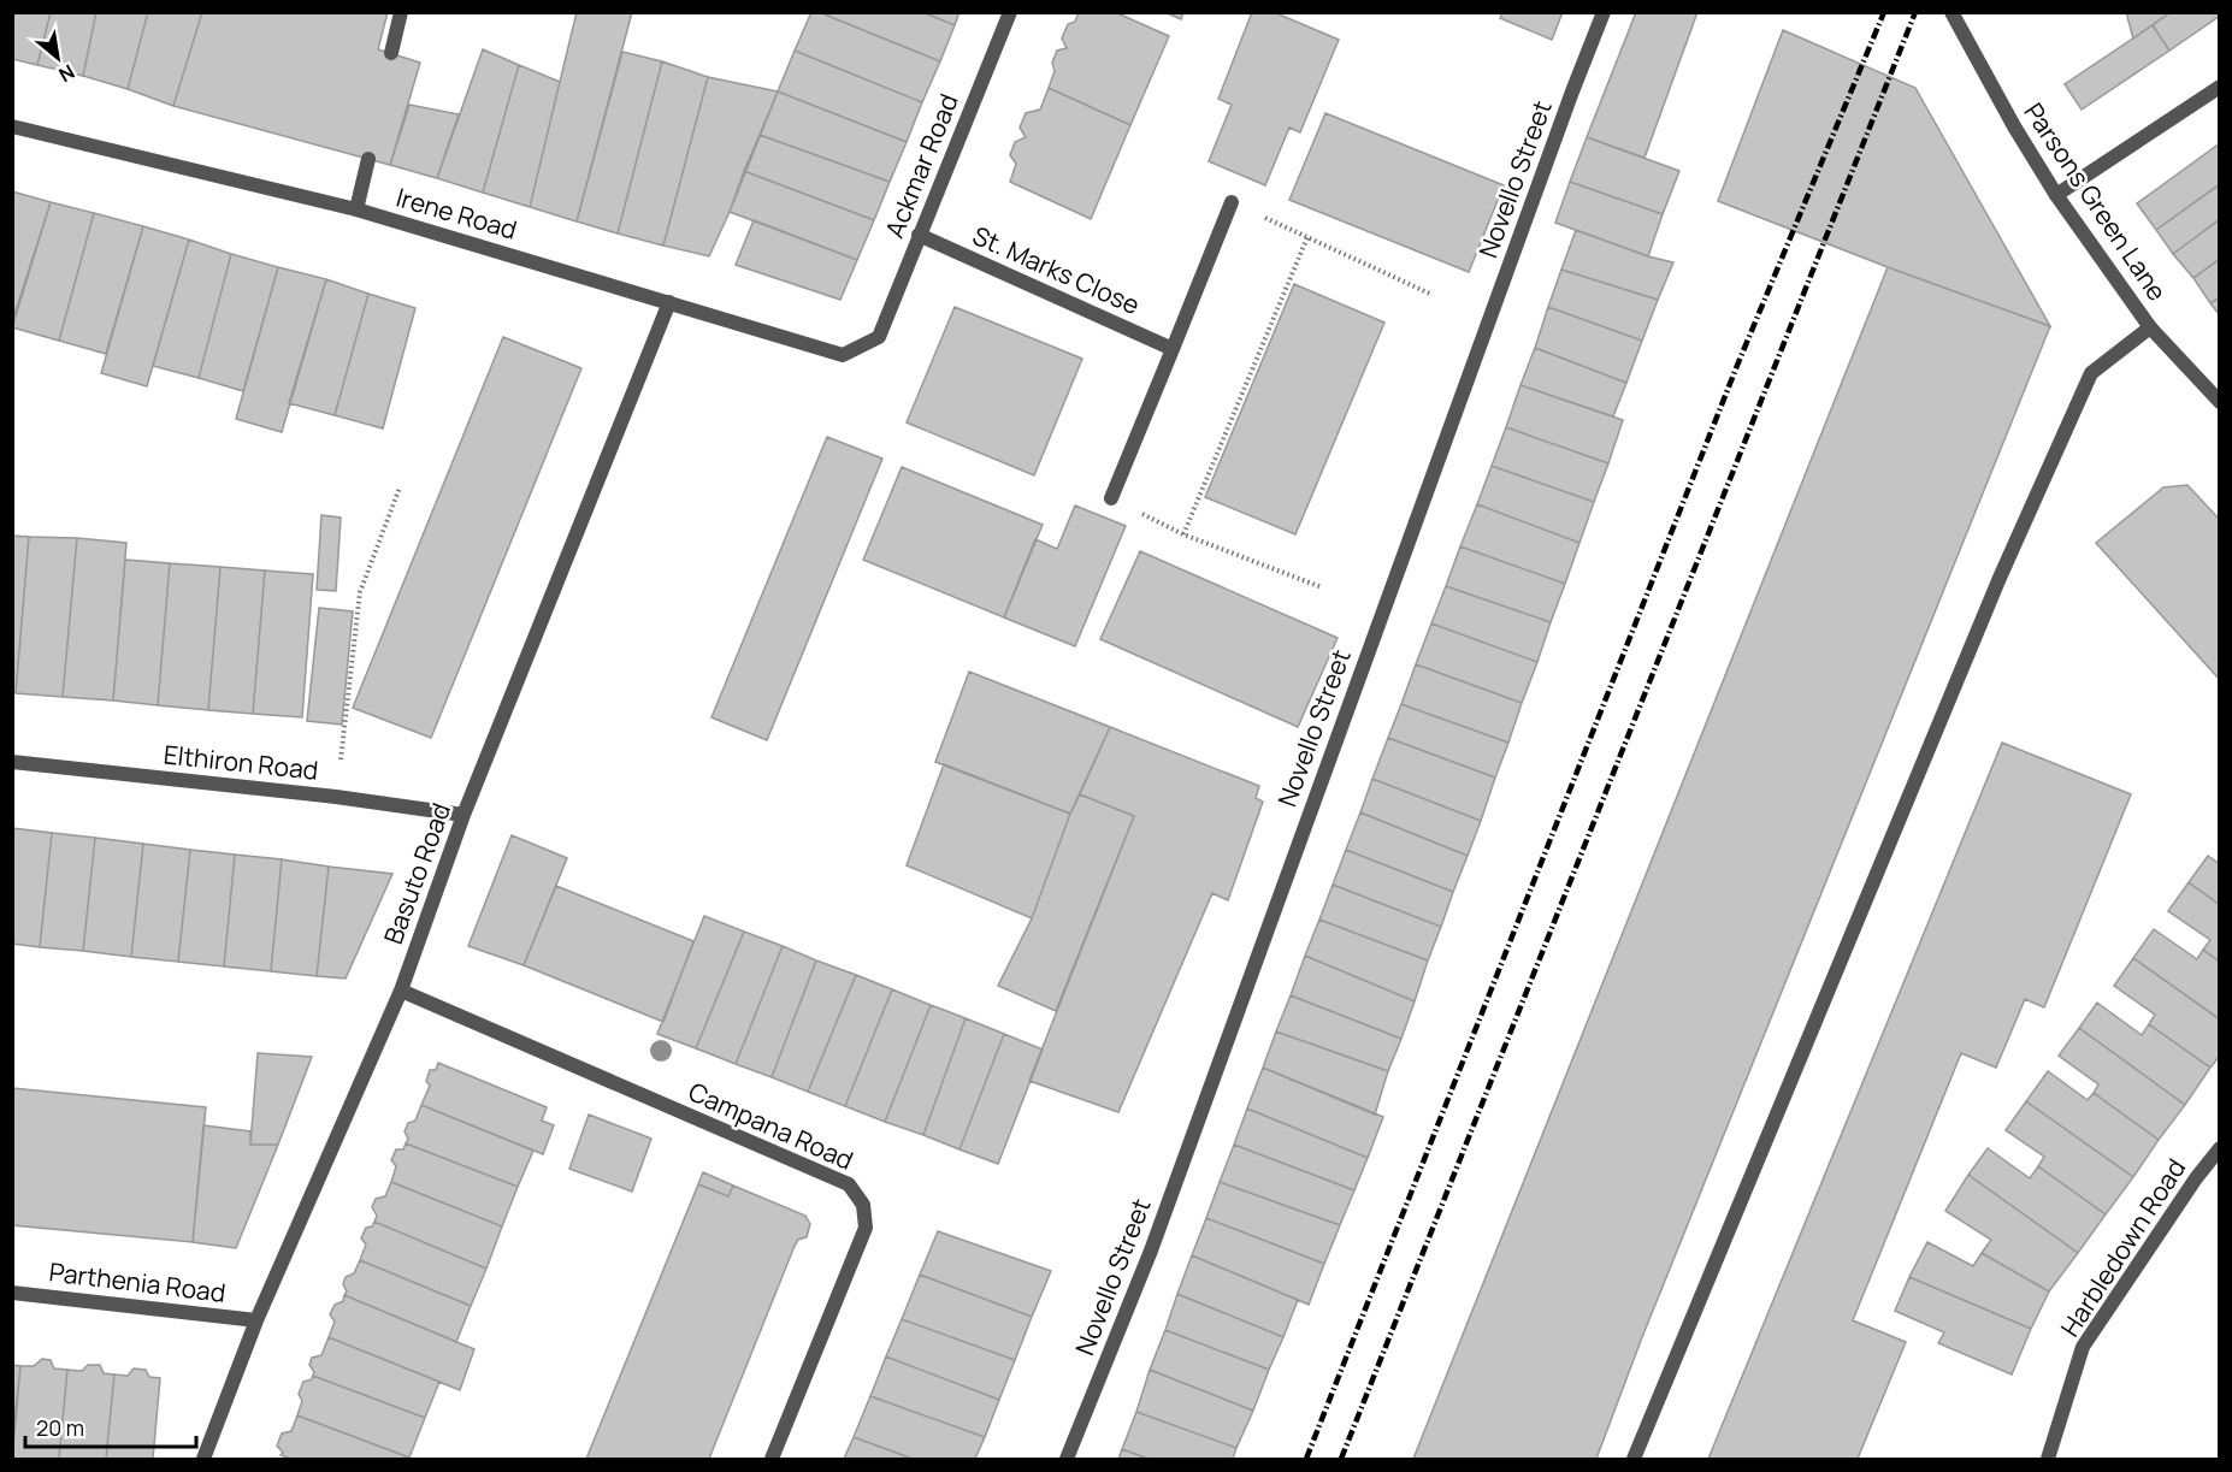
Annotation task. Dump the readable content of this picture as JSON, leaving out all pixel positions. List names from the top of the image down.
{
  "streets": {
    "street": [
      "Ackmar Road",
      "Novello Street",
      "Parsons Green Lane",
      "Irene Road",
      "St. Marks Close",
      "Elthiron Road",
      "Basuto Road",
      "Campana Road",
      "Harbledown Road",
      "Parthenia Road"
    ]
  },
  "crossings": [
    ["Ackmar Road", "Irene Road"],
    ["Ackmar Road", "St. Marks Close"],
    ["Irene Road", "Basuto Road"],
    ["Elthiron Road", "Basuto Road"],
    ["Basuto Road", "Campana Road"],
    ["Basuto Road", "Parthenia Road"]
  ],
  "scale_bar": "20 m",
  "north": "bottom right"
}
